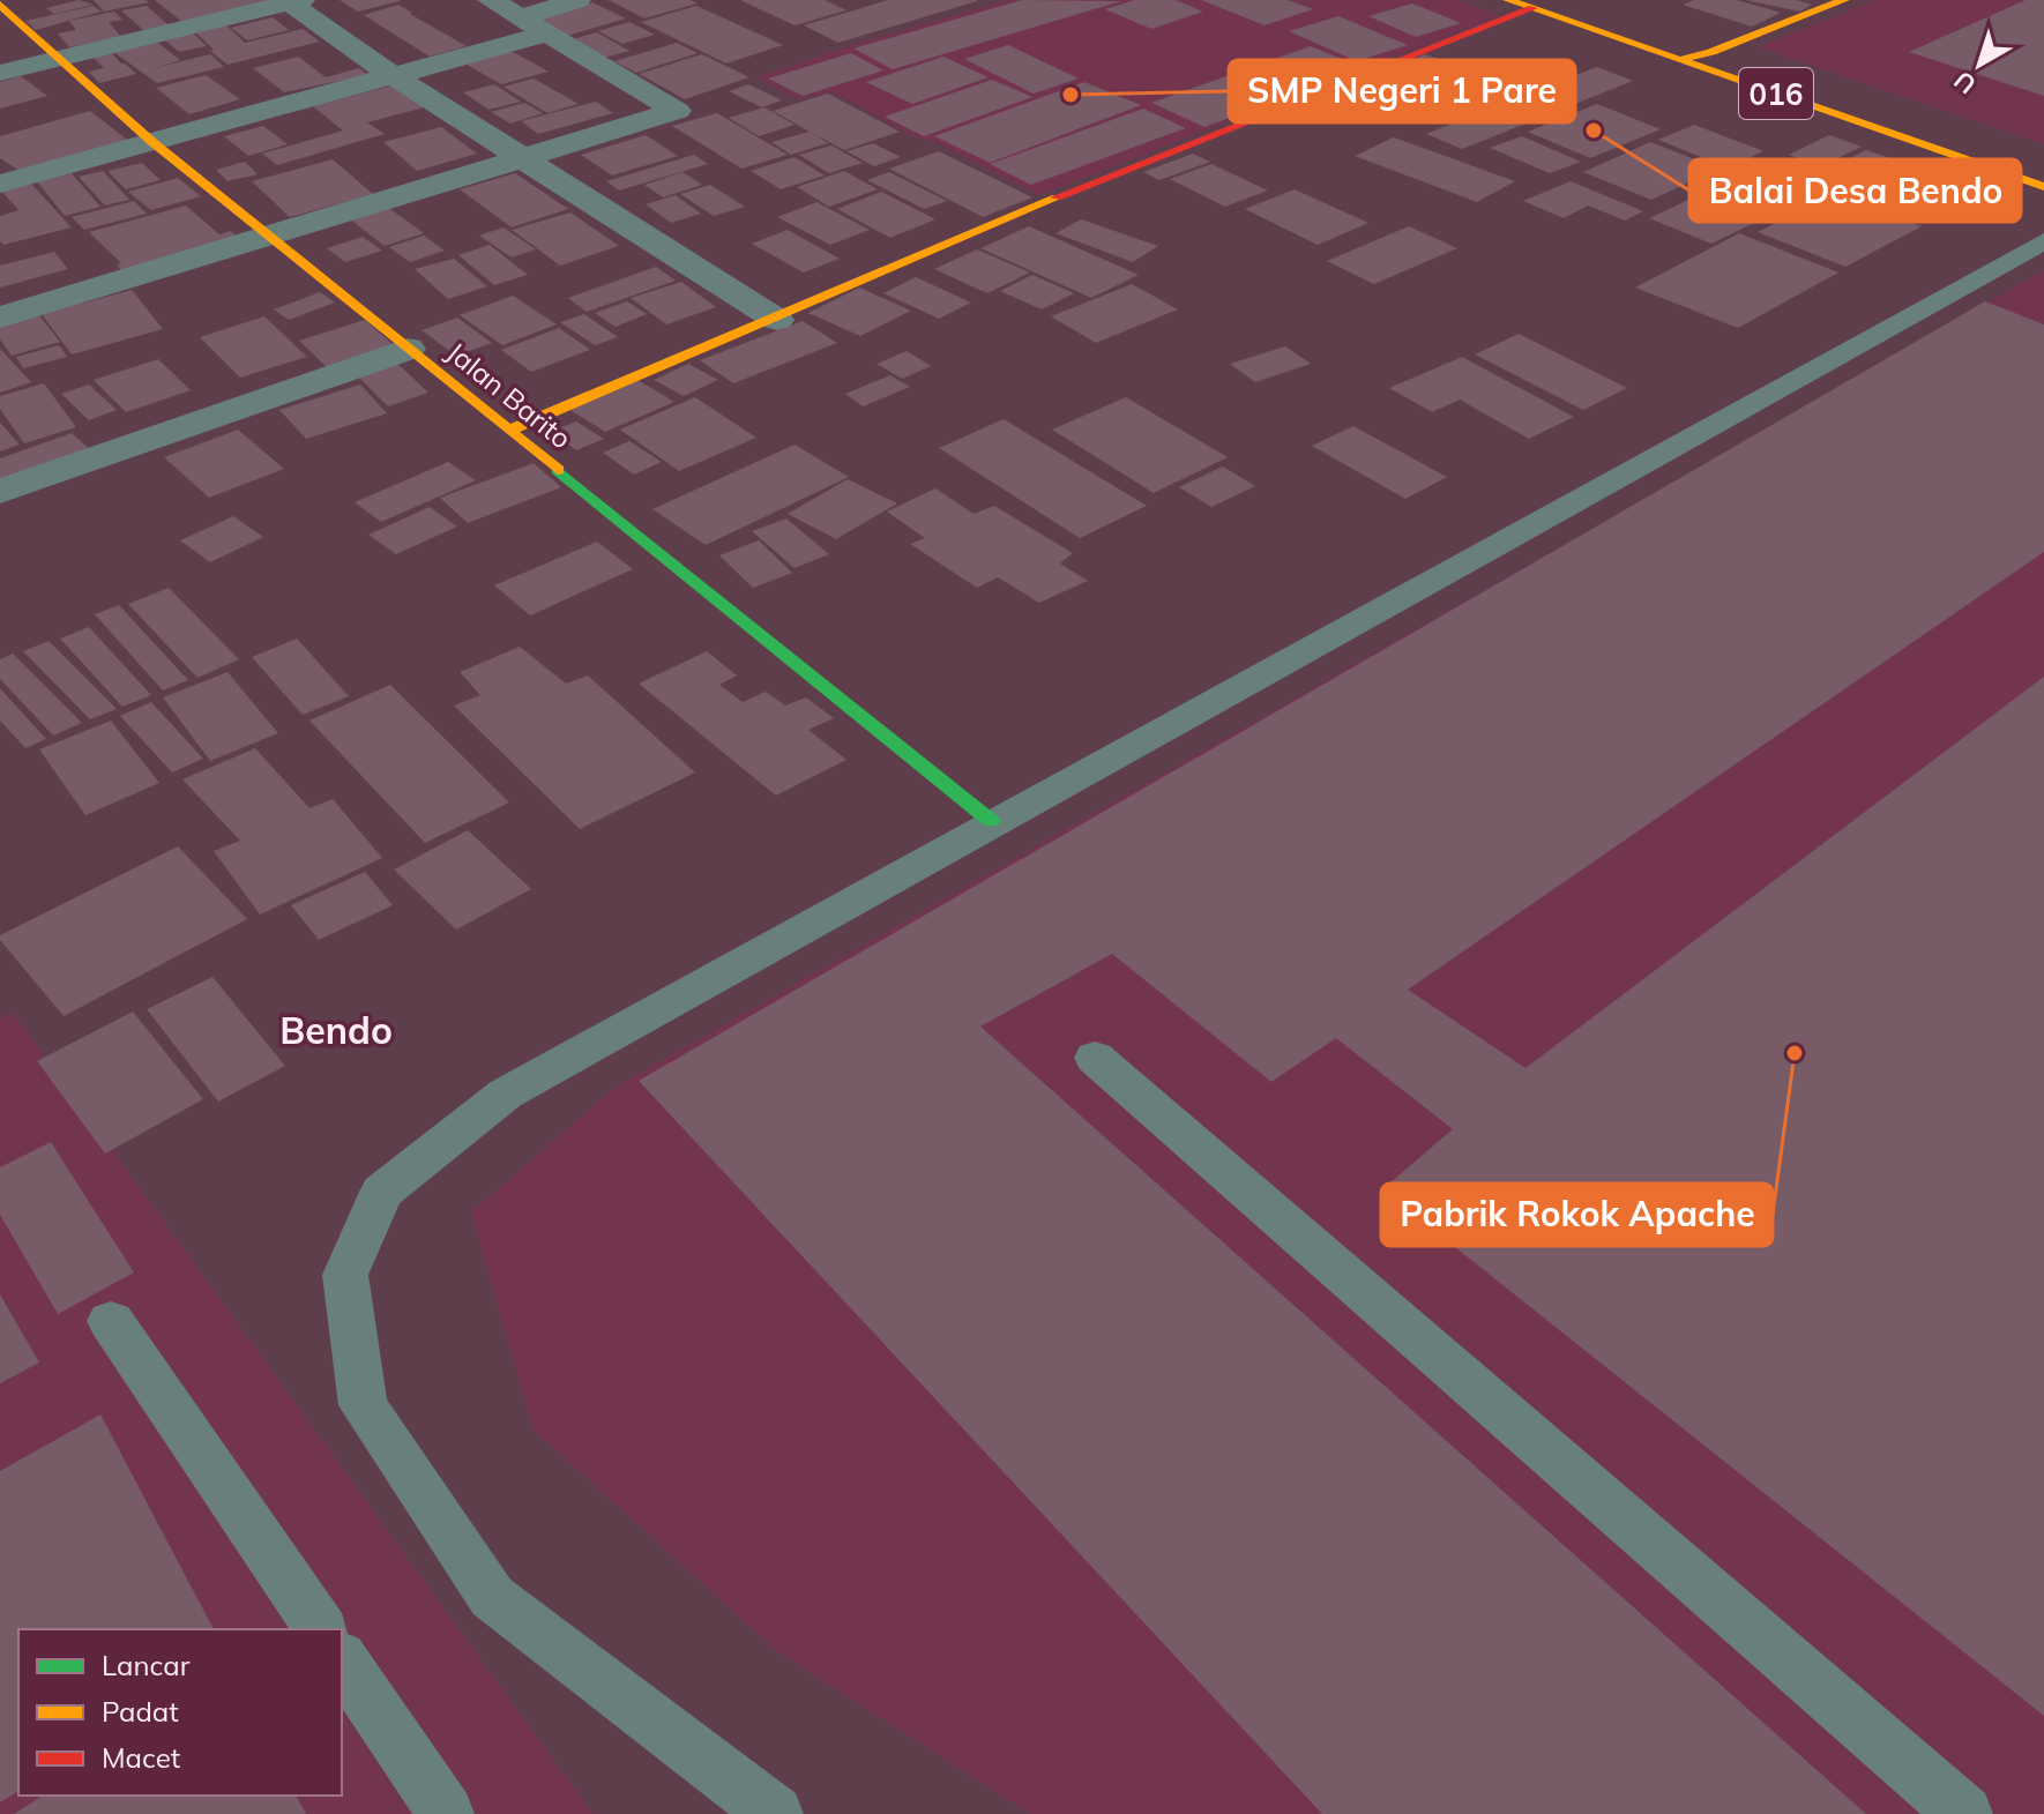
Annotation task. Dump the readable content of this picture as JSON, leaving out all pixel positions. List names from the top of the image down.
{
  "streets": {
    "street": ["016", "Jalan Barito"]
  },
  "districts": ["Bendo"],
  "places": ["SMP Negeri 1 Pare", "Balai Desa Bendo", "Pabrik Rokok Apache"],
  "legend": ["Lancar", "Padat", "Macet"],
  "north": "bottom left"
}
